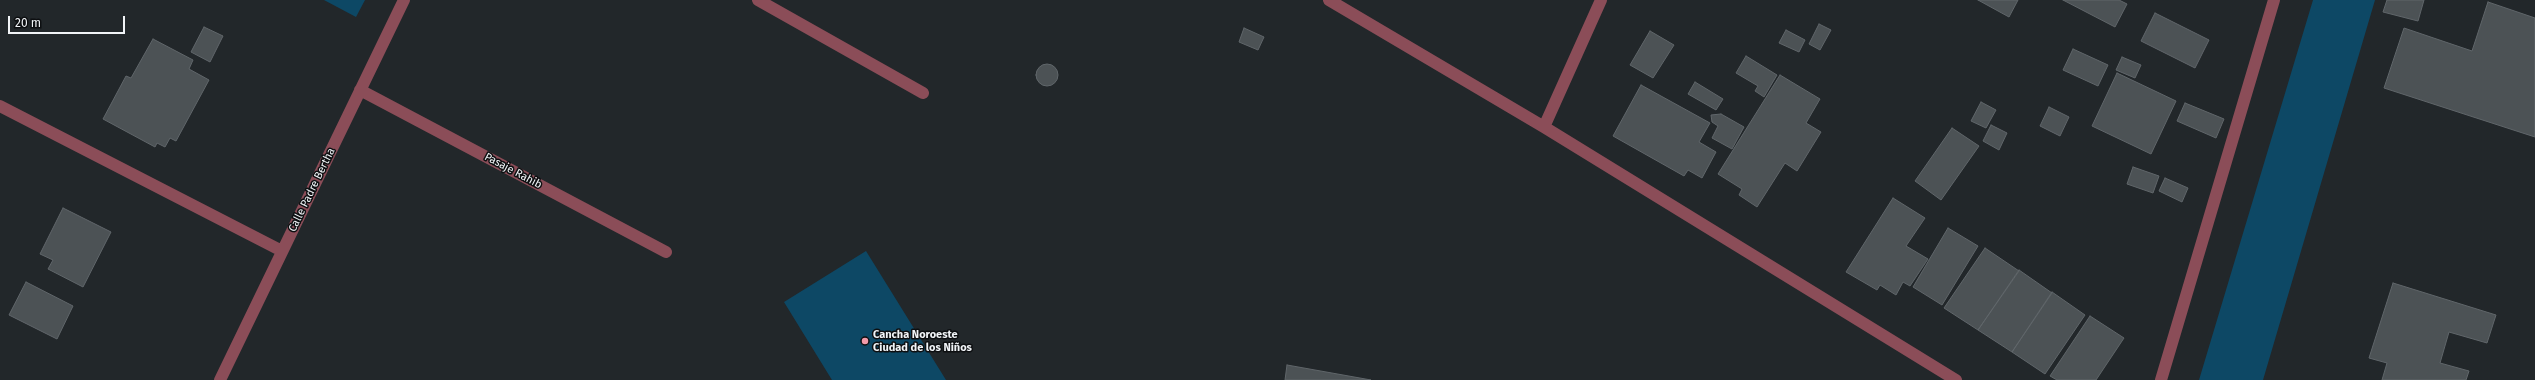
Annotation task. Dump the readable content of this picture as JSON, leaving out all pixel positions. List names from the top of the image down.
{
  "streets": {
    "street": ["Pasaje Rahib", "Calle Padre Bertha"]
  },
  "crossings": [
    ["Pasaje Rahib", "Calle Padre Bertha"]
  ],
  "places": ["Cancha Noroeste Ciudad de los Niños"],
  "scale_bar": "20 m"
}
